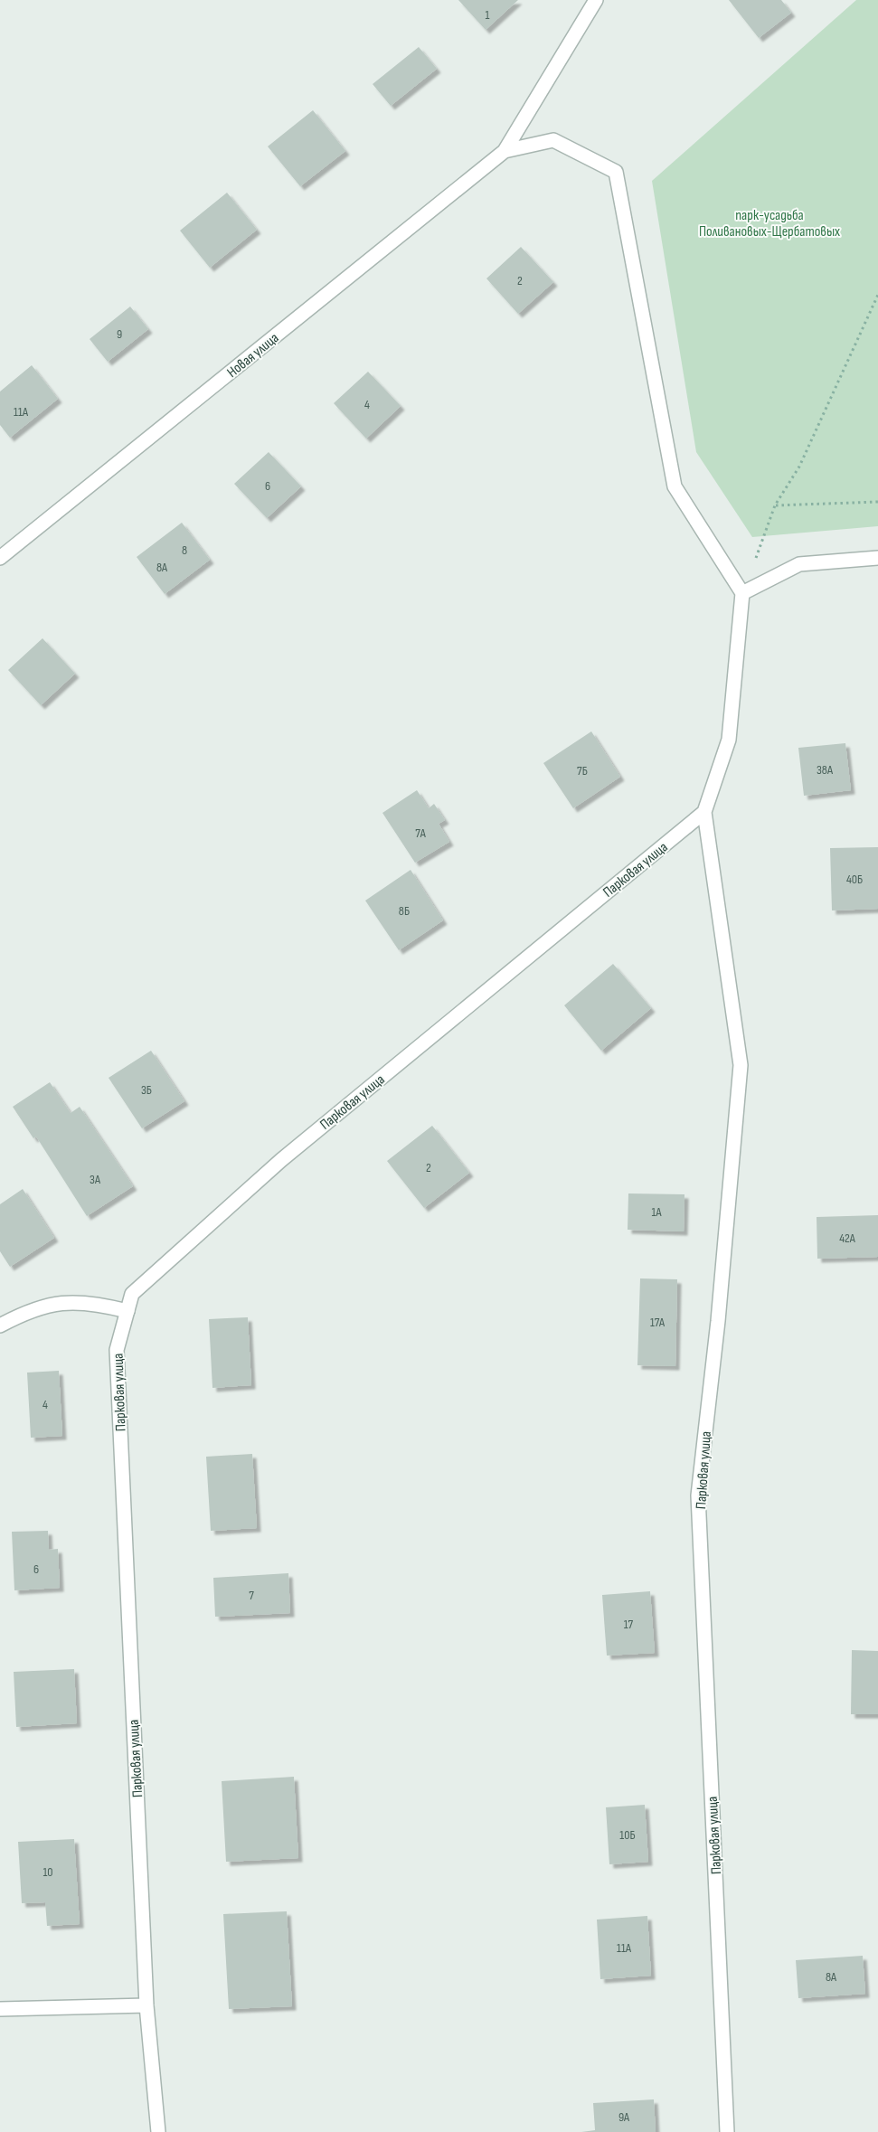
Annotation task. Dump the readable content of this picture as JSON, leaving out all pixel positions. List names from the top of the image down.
{
  "streets": {
    "street": ["Новая улица", "Парковая улица"]
  },
  "parks": ["парк-усадьба Поливановых-Щербатовых"],
  "house_numbers": [
    "1",
    "2",
    "9",
    "4",
    "11А",
    "6",
    "8",
    "8А",
    "38А",
    "7Б",
    "7А",
    "40Б",
    "8Б",
    "3Б",
    "2",
    "3А",
    "1А",
    "42А",
    "17А",
    "4",
    "6",
    "7",
    "17",
    "10Б",
    "10",
    "11А",
    "8А",
    "9А"
  ]
}
